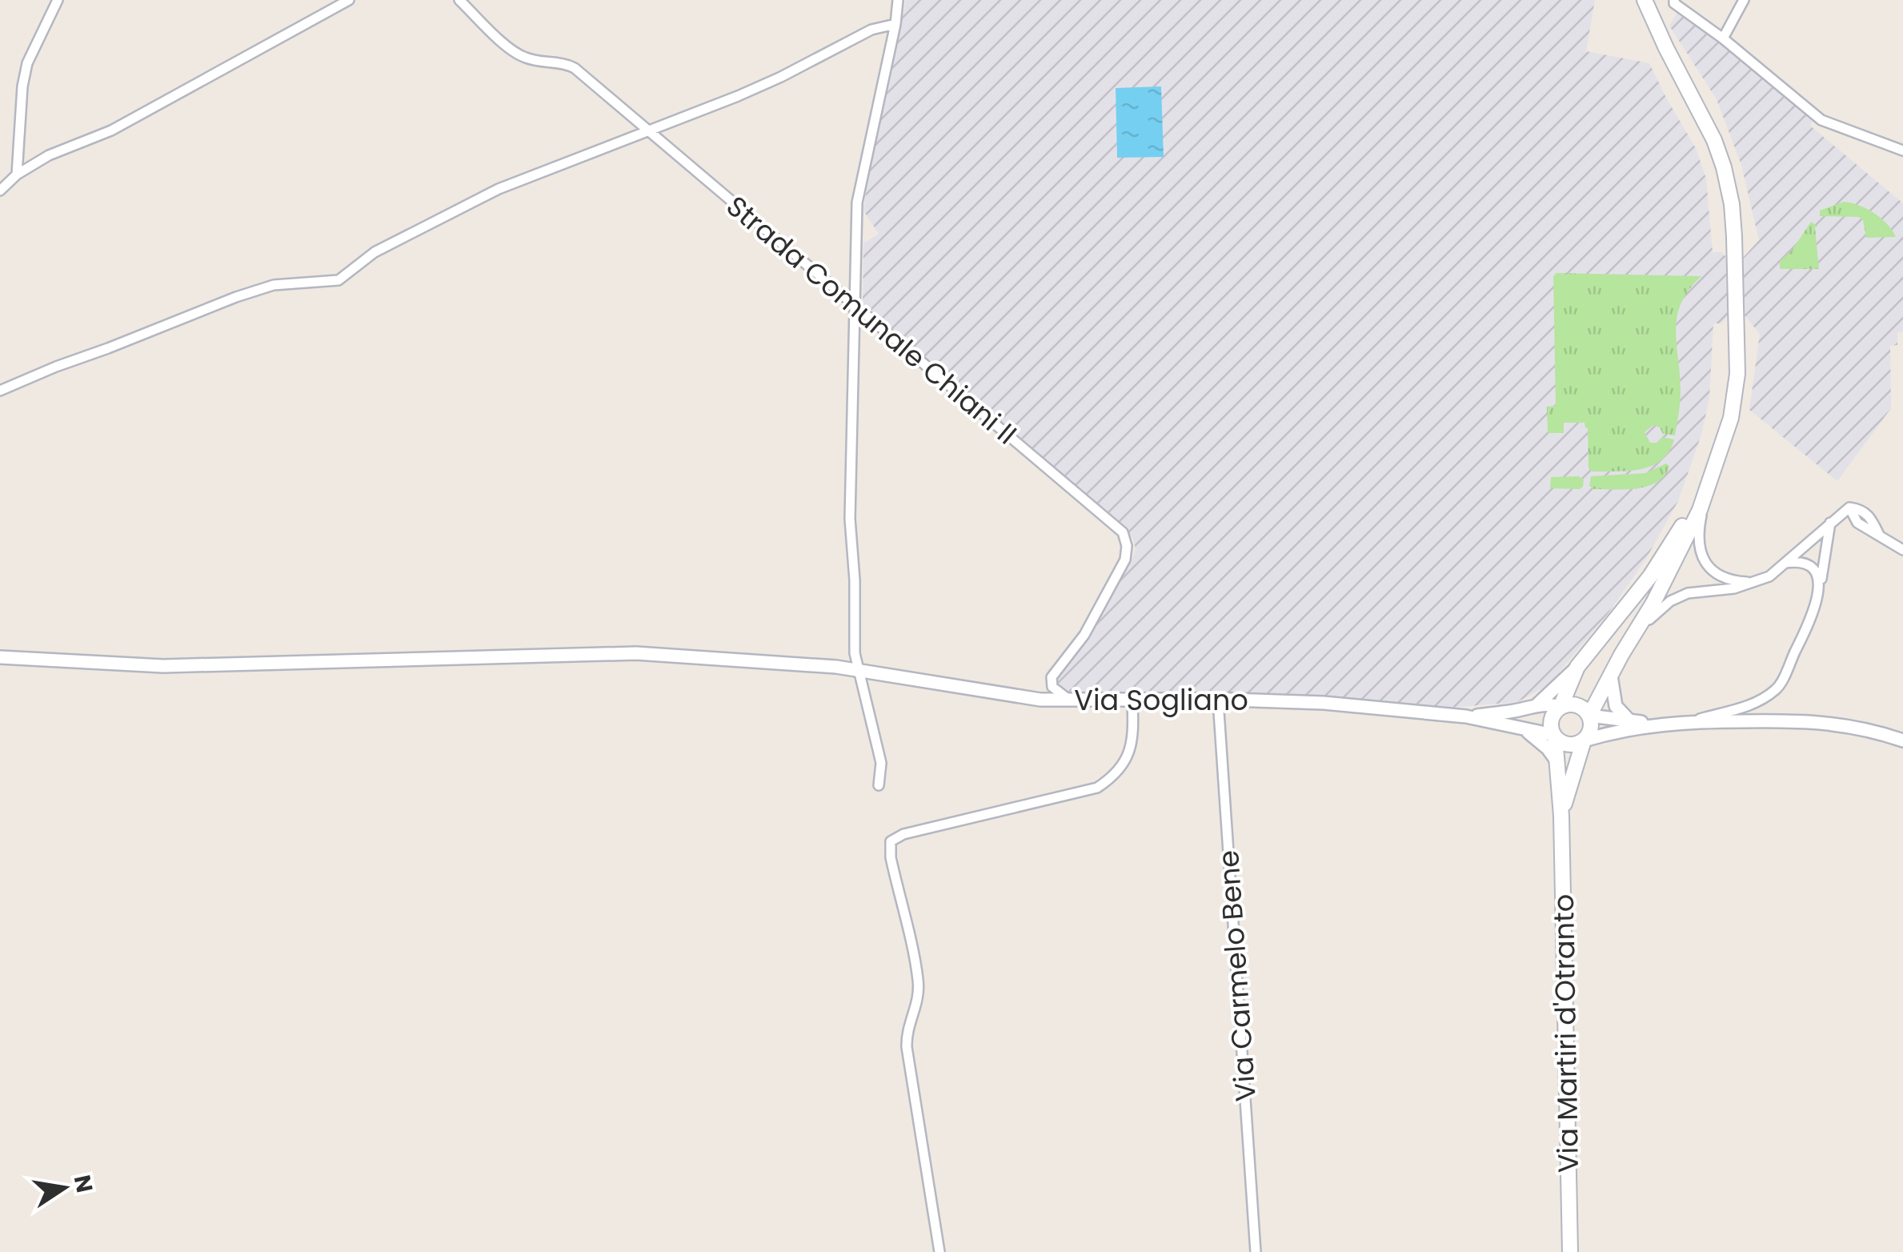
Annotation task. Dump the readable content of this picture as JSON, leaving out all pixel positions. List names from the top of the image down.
{
  "streets": {
    "main road": ["Via Sogliano", "Via Martiri d'Otranto"],
    "street": ["Strada Comunale Chiani II", "Via Carmelo Bene"]
  },
  "crossings": [
    ["Strada Comunale Chiani II", "Via Sogliano"],
    ["Via Sogliano", "Via Carmelo Bene"],
    ["Via Sogliano", "Via Martiri d'Otranto"]
  ],
  "north": "right"
}
